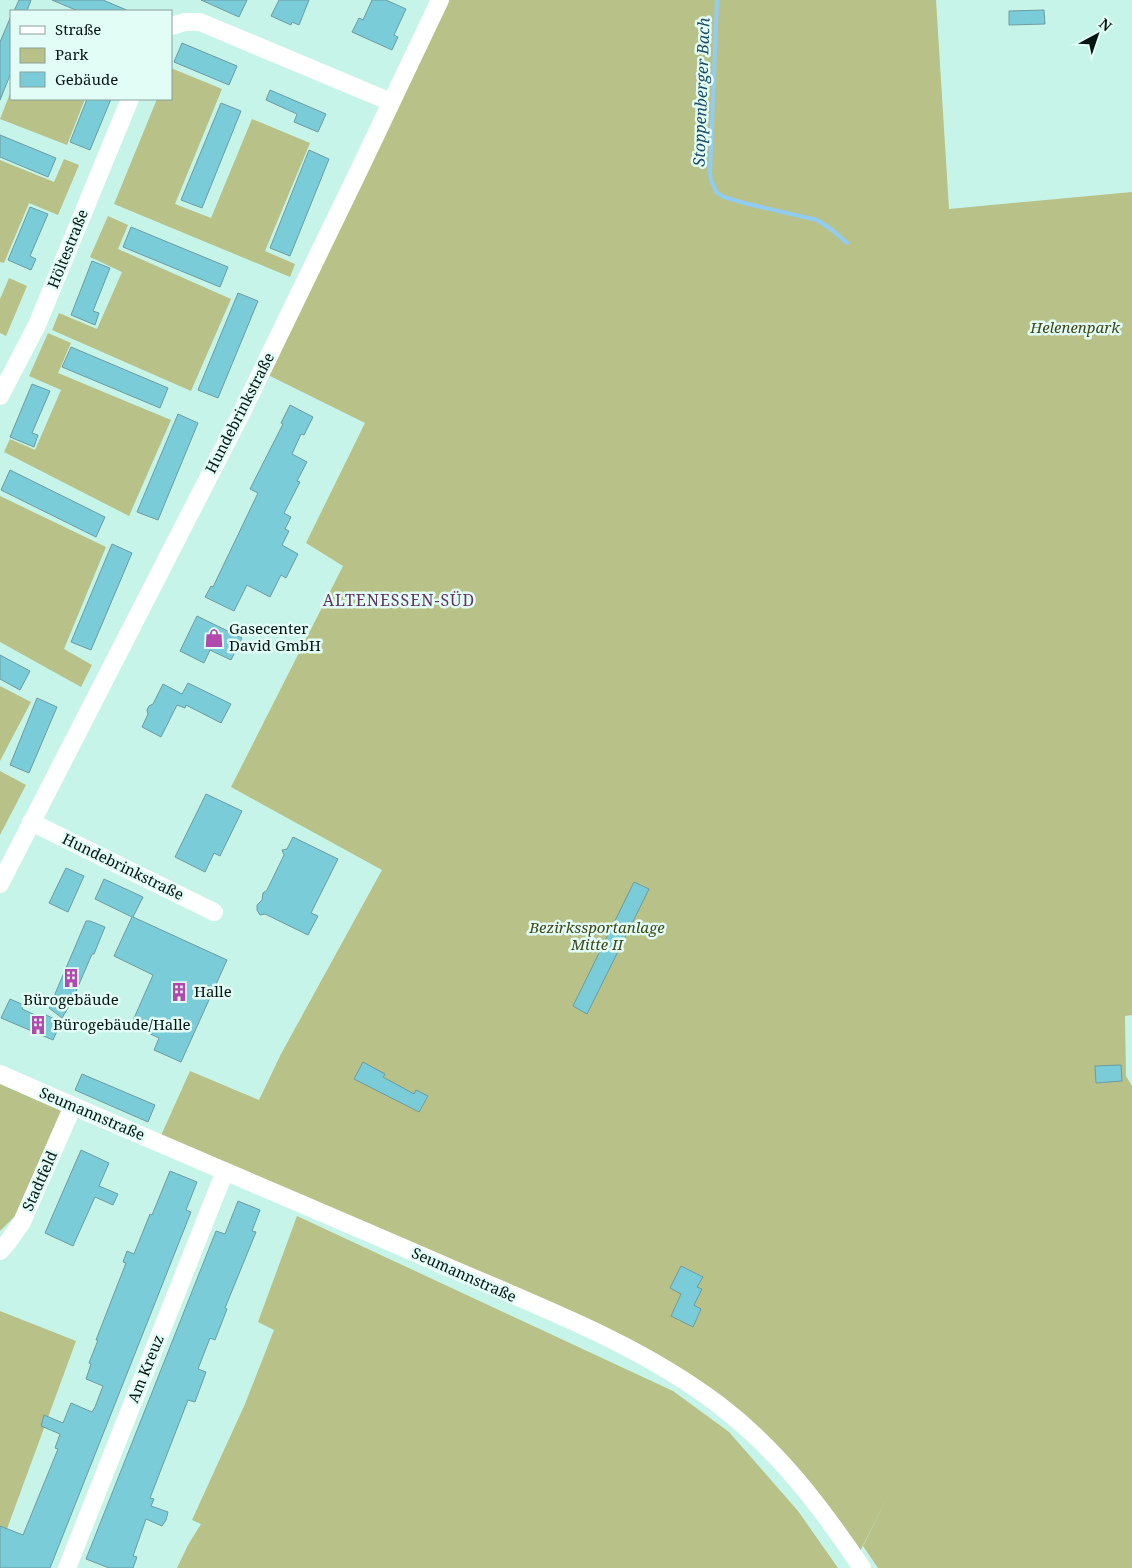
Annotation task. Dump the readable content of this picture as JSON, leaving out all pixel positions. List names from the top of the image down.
{
  "streets": {
    "street": [
      "Höltestraße",
      "Hundebrinkstraße",
      "Seumannstraße",
      "Stadtfeld",
      "Am Kreuz"
    ]
  },
  "crossings": [
    ["Seumannstraße", "Stadtfeld"],
    ["Seumannstraße", "Am Kreuz"]
  ],
  "districts": ["ALTENESSEN-SÜD"],
  "water": ["Stoppenberger Bach"],
  "parks": ["Helenenpark", "Bezirkssportanlage Mitte II"],
  "places": {
    "shop": ["Gasecenter David GmbH"],
    "building": ["Bürogebäude", "Halle", "Bürogebäude/Halle"]
  },
  "legend": ["Straße", "Park", "Gebäude"],
  "north": "top right"
}
